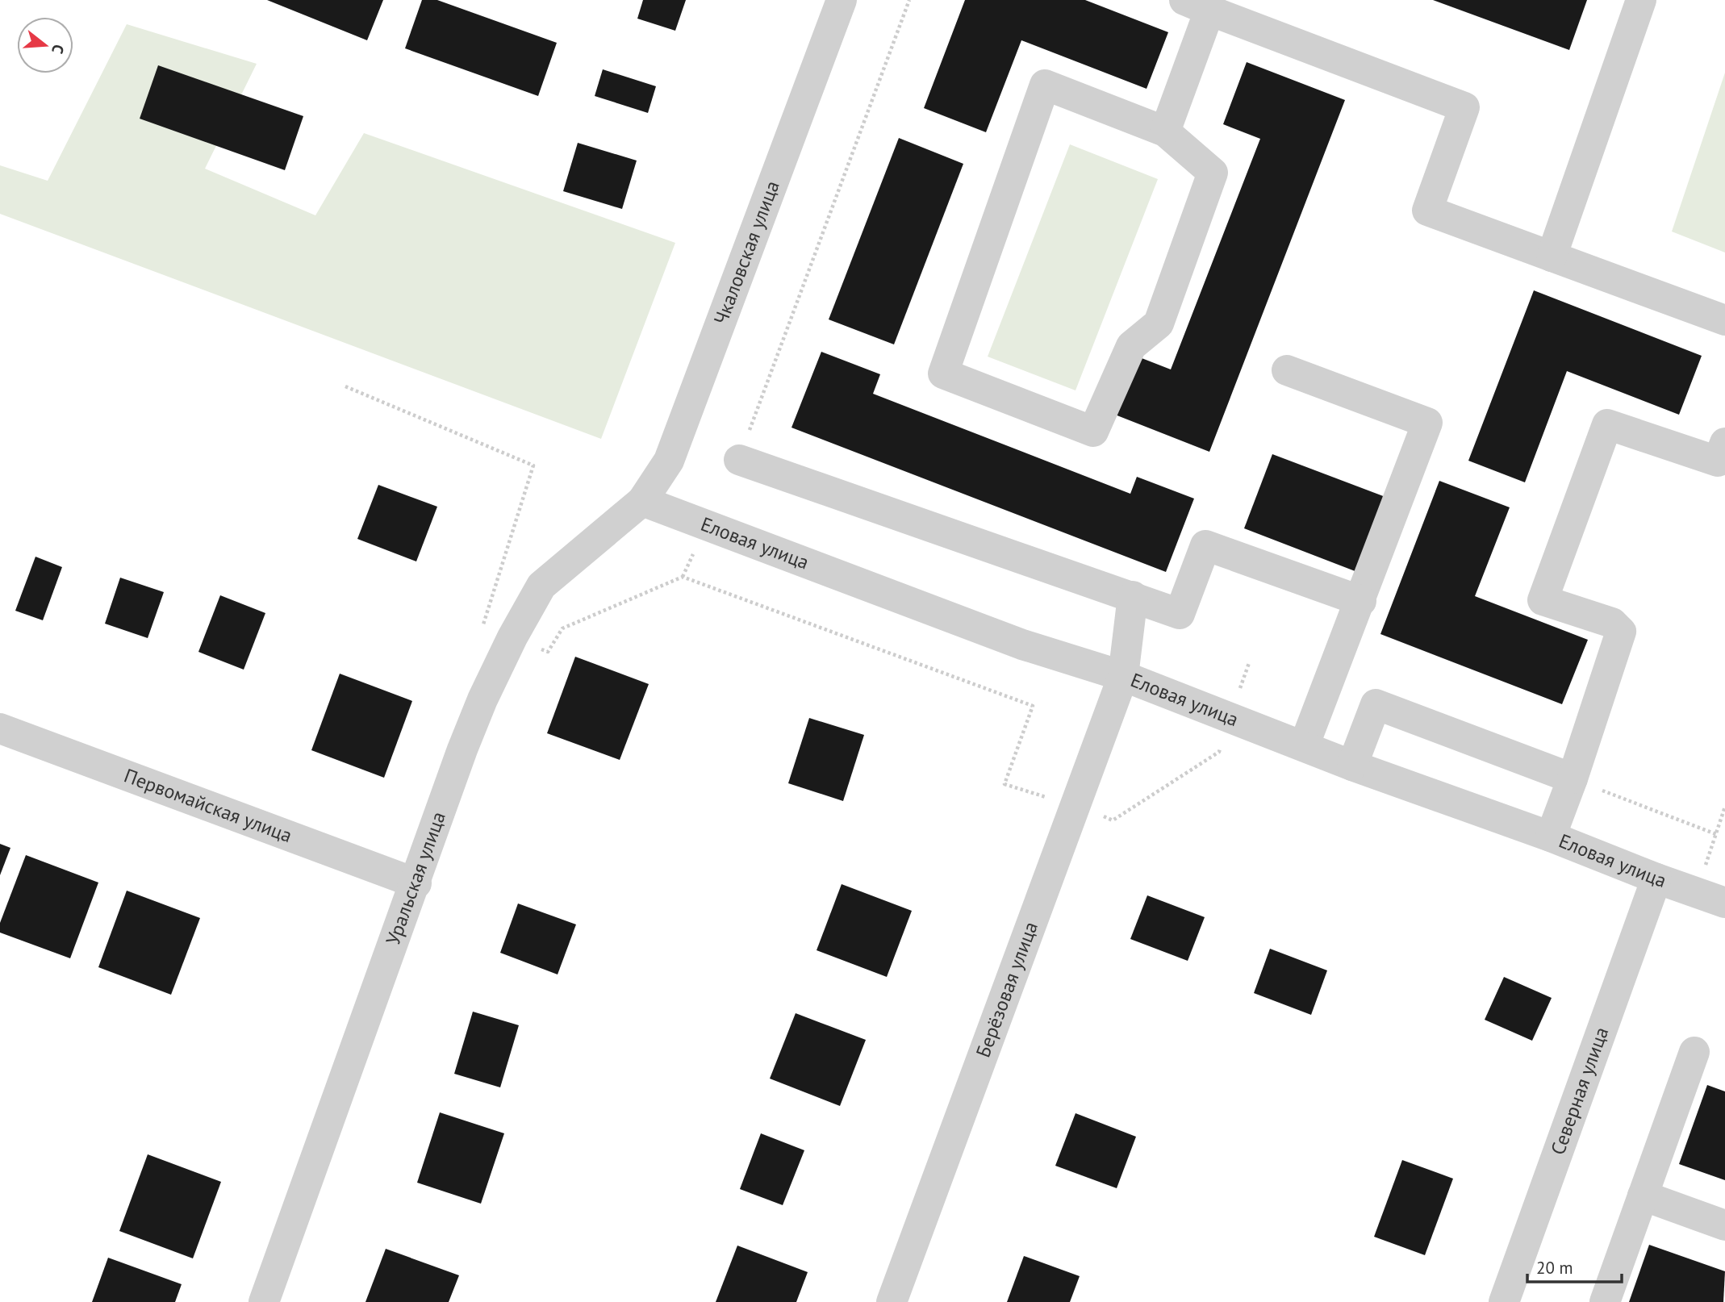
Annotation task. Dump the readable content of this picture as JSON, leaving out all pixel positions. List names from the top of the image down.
{
  "streets": {
    "street": [
      "Чкаловская улица",
      "Еловая улица",
      "Первомайская улица",
      "Уральская улица",
      "Берёзовая улица",
      "Северная улица"
    ]
  },
  "crossings": [
    ["Чкаловская улица", "Еловая улица"],
    ["Чкаловская улица", "Уральская улица"],
    ["Еловая улица", "Уральская улица"],
    ["Еловая улица", "Берёзовая улица"],
    ["Еловая улица", "Северная улица"],
    ["Первомайская улица", "Уральская улица"]
  ],
  "scale_bar": "20 m",
  "north": "right"
}
